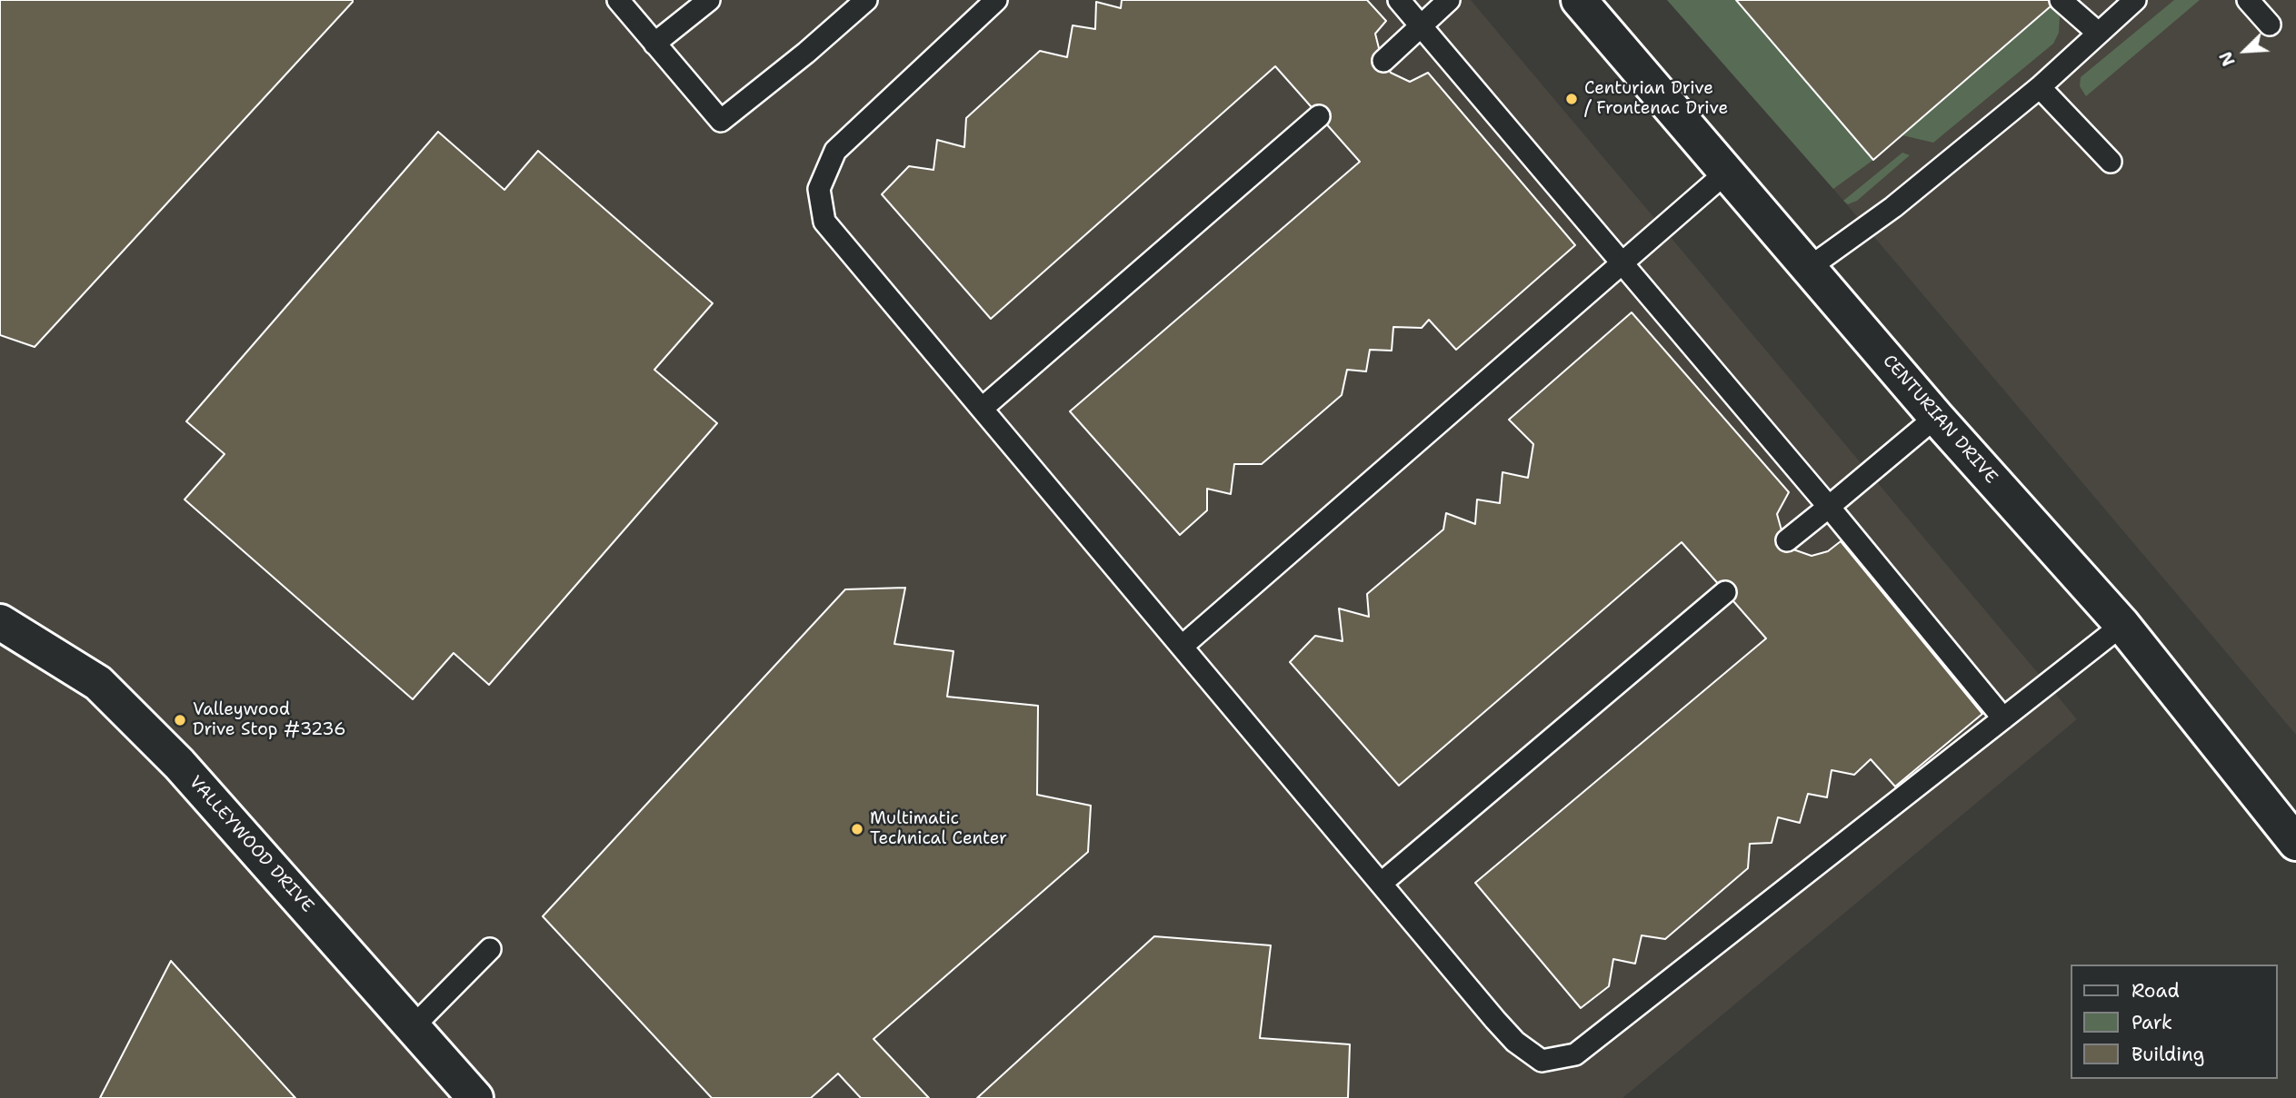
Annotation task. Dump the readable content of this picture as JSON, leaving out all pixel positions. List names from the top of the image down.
{
  "streets": {
    "street": ["CENTURIAN DRIVE", "VALLEYWOOD DRIVE"]
  },
  "places": ["Centurian Drive / Frontenac Drive", "Valleywood Drive Stop #3236", "Multimatic Technical Center"],
  "legend": ["Road", "Park", "Building"],
  "north": "bottom left"
}
